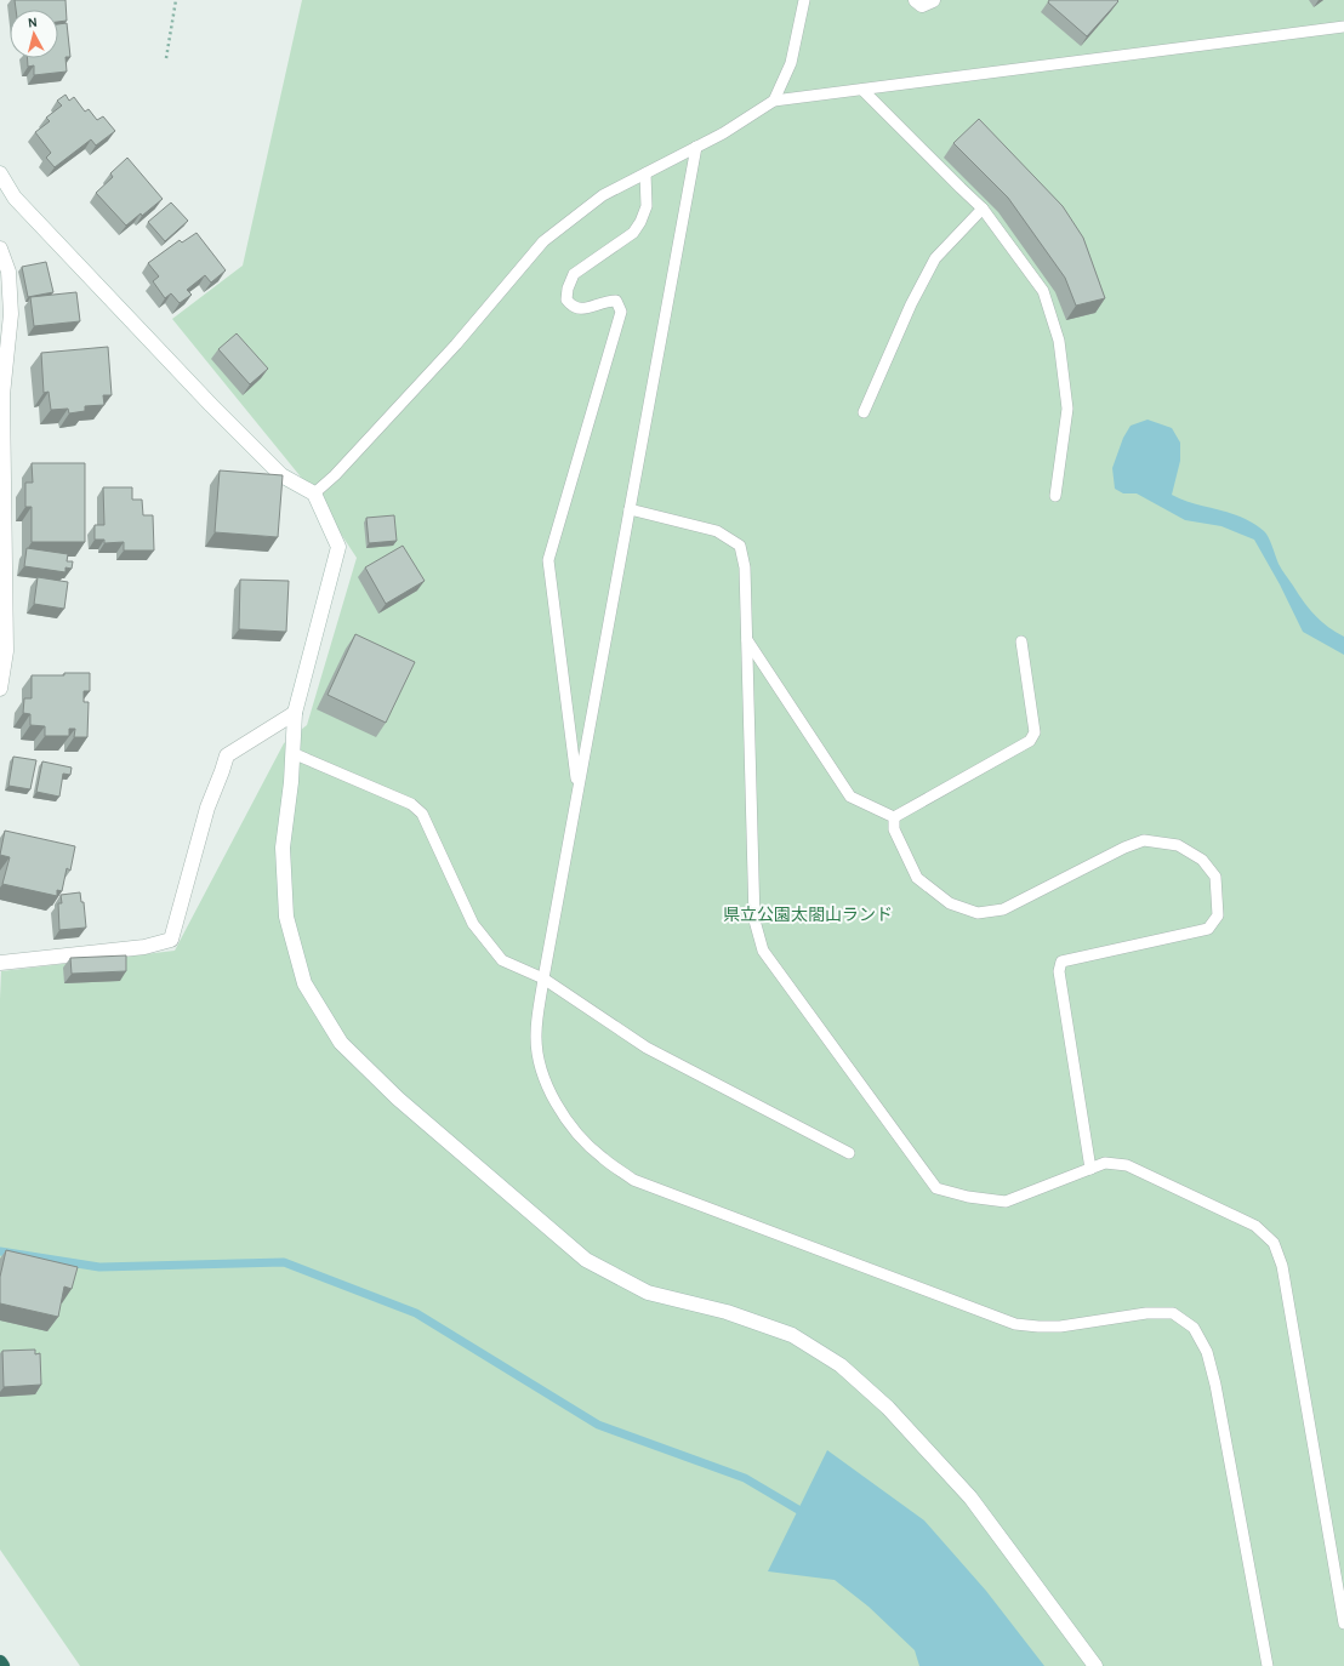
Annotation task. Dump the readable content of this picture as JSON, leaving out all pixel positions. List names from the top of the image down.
{
  "parks": ["県立公園太閤山ランド"],
  "north": "top"
}
